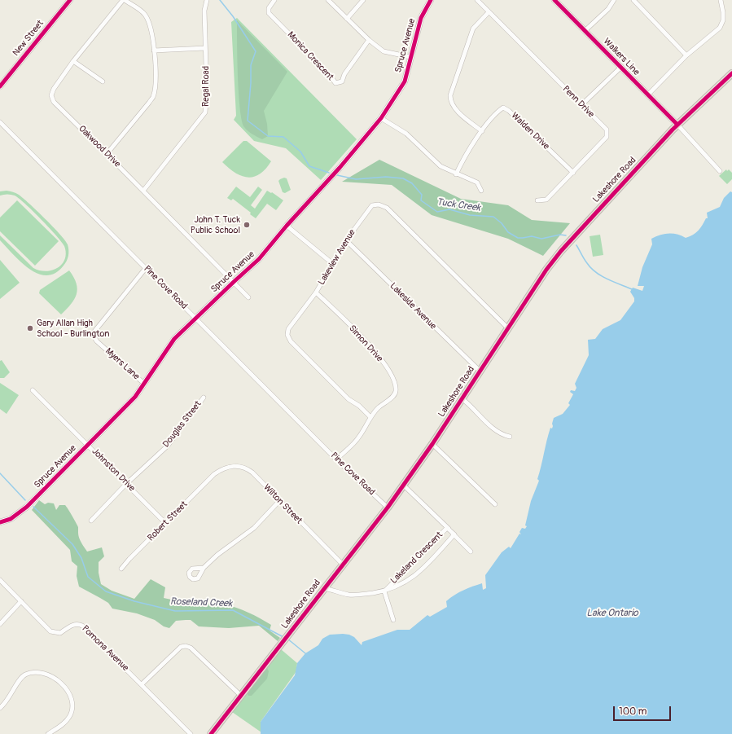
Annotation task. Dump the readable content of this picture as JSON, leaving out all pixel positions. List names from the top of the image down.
{
  "streets": {
    "main road": ["New Street", "Walkers Line", "Lakeshore Road"],
    "street": [
      "Spruce Avenue",
      "Monica Crescent",
      "Regal Road",
      "Penn Drive",
      "Walden Drive",
      "Oakwood Drive",
      "Lakeview Avenue",
      "Pine Cove Road",
      "Lakeside Avenue",
      "Simon Drive",
      "Myers Lane",
      "Douglas Street",
      "Johnston Drive",
      "Wilton Street",
      "Robert Street",
      "Lakeland Crescent",
      "Pomona Avenue"
    ]
  },
  "crossings": [
    ["Spruce Avenue", "Oakwood Drive"],
    ["Spruce Avenue", "Pine Cove Road"],
    ["Spruce Avenue", "Myers Lane"],
    ["Spruce Avenue", "Johnston Drive"],
    ["Walkers Line", "Lakeshore Road"],
    ["Regal Road", "Oakwood Drive"],
    ["Penn Drive", "Walden Drive"],
    ["Lakeshore Road", "Lakeview Avenue"],
    ["Lakeshore Road", "Pine Cove Road"],
    ["Lakeshore Road", "Lakeside Avenue"],
    ["Lakeshore Road", "Wilton Street"],
    ["Lakeshore Road", "Lakeland Crescent"],
    ["Lakeview Avenue", "Lakeside Avenue"],
    ["Lakeview Avenue", "Simon Drive"],
    ["Pine Cove Road", "Simon Drive"],
    ["Pine Cove Road", "Myers Lane"],
    ["Douglas Street", "Johnston Drive"],
    ["Johnston Drive", "Robert Street"],
    ["Wilton Street", "Robert Street"]
  ],
  "water": ["Tuck Creek", "Roseland Creek", "Lake Ontario"],
  "places": ["John T. Tuck Public School", "Gary Allan High School - Burlington"],
  "scale_bar": "100 m"
}
